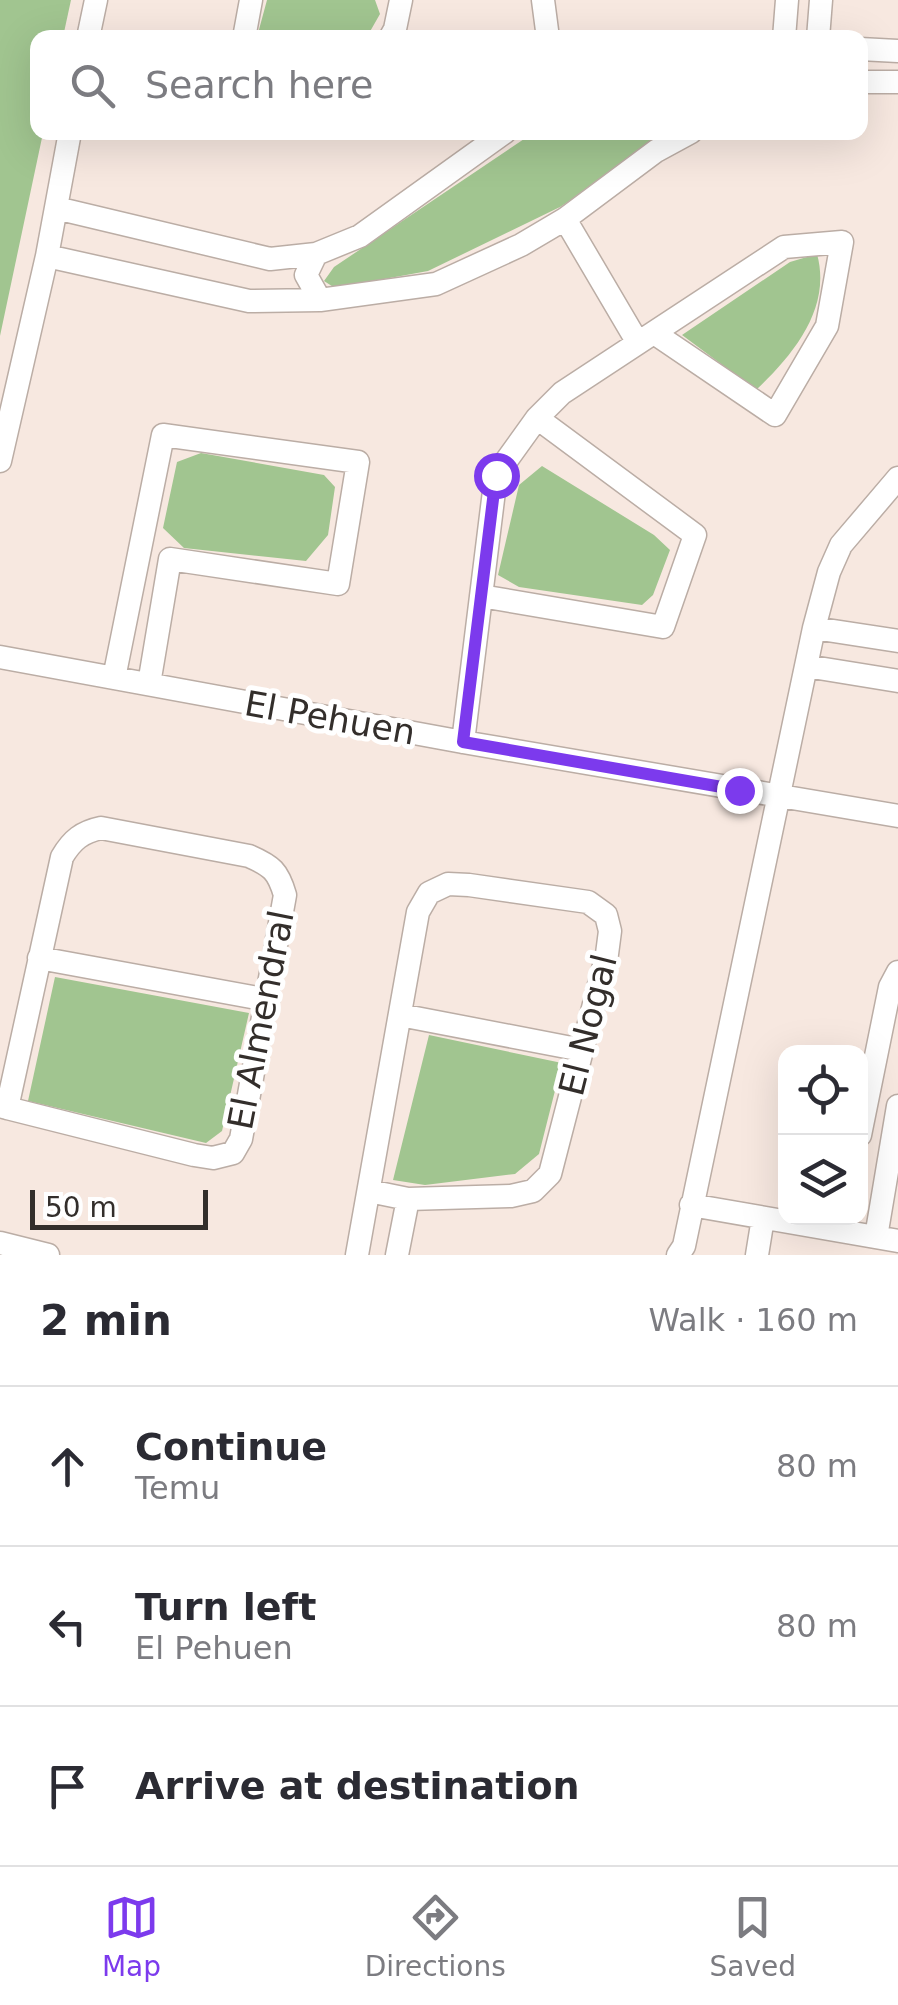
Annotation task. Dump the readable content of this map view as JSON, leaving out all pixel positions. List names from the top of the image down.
{
  "streets": {
    "street": ["El Pehuen", "El Almendral", "El Nogal"]
  },
  "scale_bar": "50 m",
  "page": {
    "search": "Search here",
    "scale": "50 m",
    "heading": ["2 min", "Walk · 160 m"],
    "list": [
      ["Continue", "Temu", "80 m"],
      ["Turn left", "El Pehuen", "80 m"],
      "Arrive at destination"
    ],
    "nav": ["Map", "Directions", "Saved"]
  }
}
